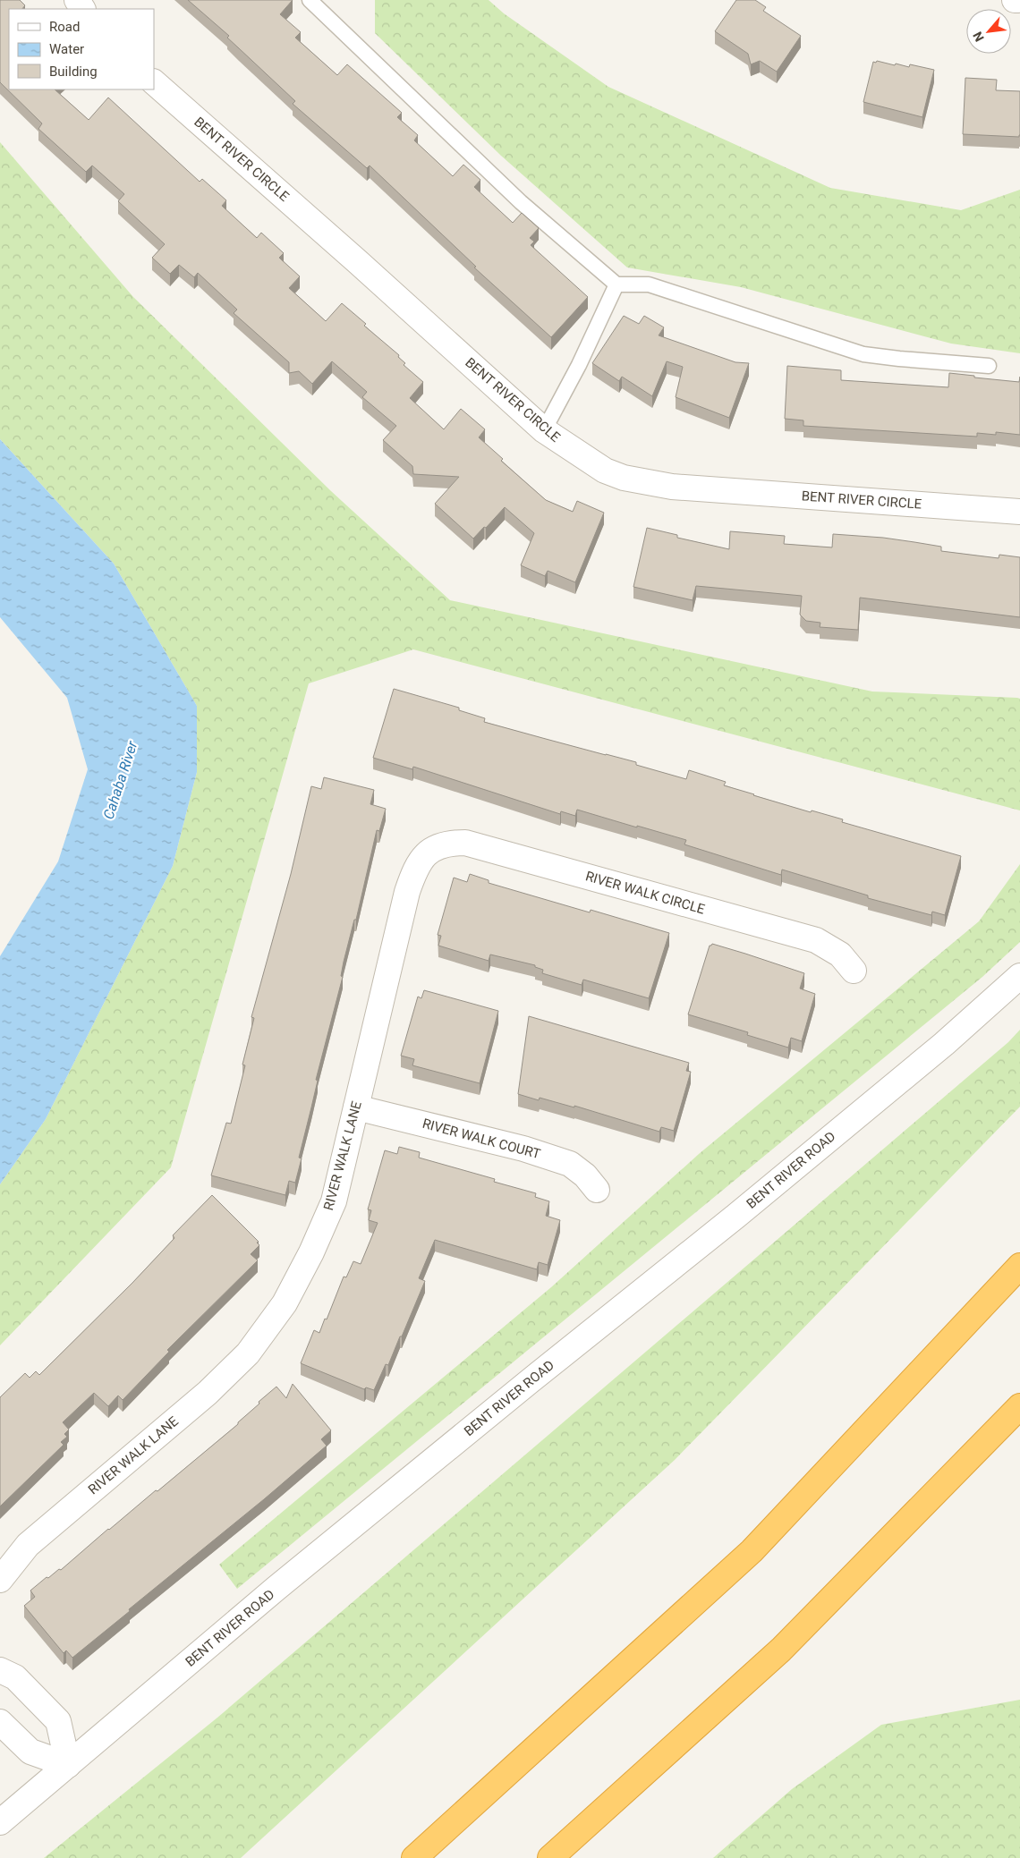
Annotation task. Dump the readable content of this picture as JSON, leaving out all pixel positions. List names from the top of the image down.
{
  "streets": {
    "street": [
      "BENT RIVER CIRCLE",
      "RIVER WALK CIRCLE",
      "RIVER WALK COURT",
      "RIVER WALK LANE",
      "BENT RIVER ROAD"
    ]
  },
  "crossings": [
    ["RIVER WALK CIRCLE", "RIVER WALK LANE"],
    ["RIVER WALK COURT", "RIVER WALK LANE"]
  ],
  "water": ["Cahaba River"],
  "legend": ["Road", "Water", "Building"],
  "north": "bottom left"
}
